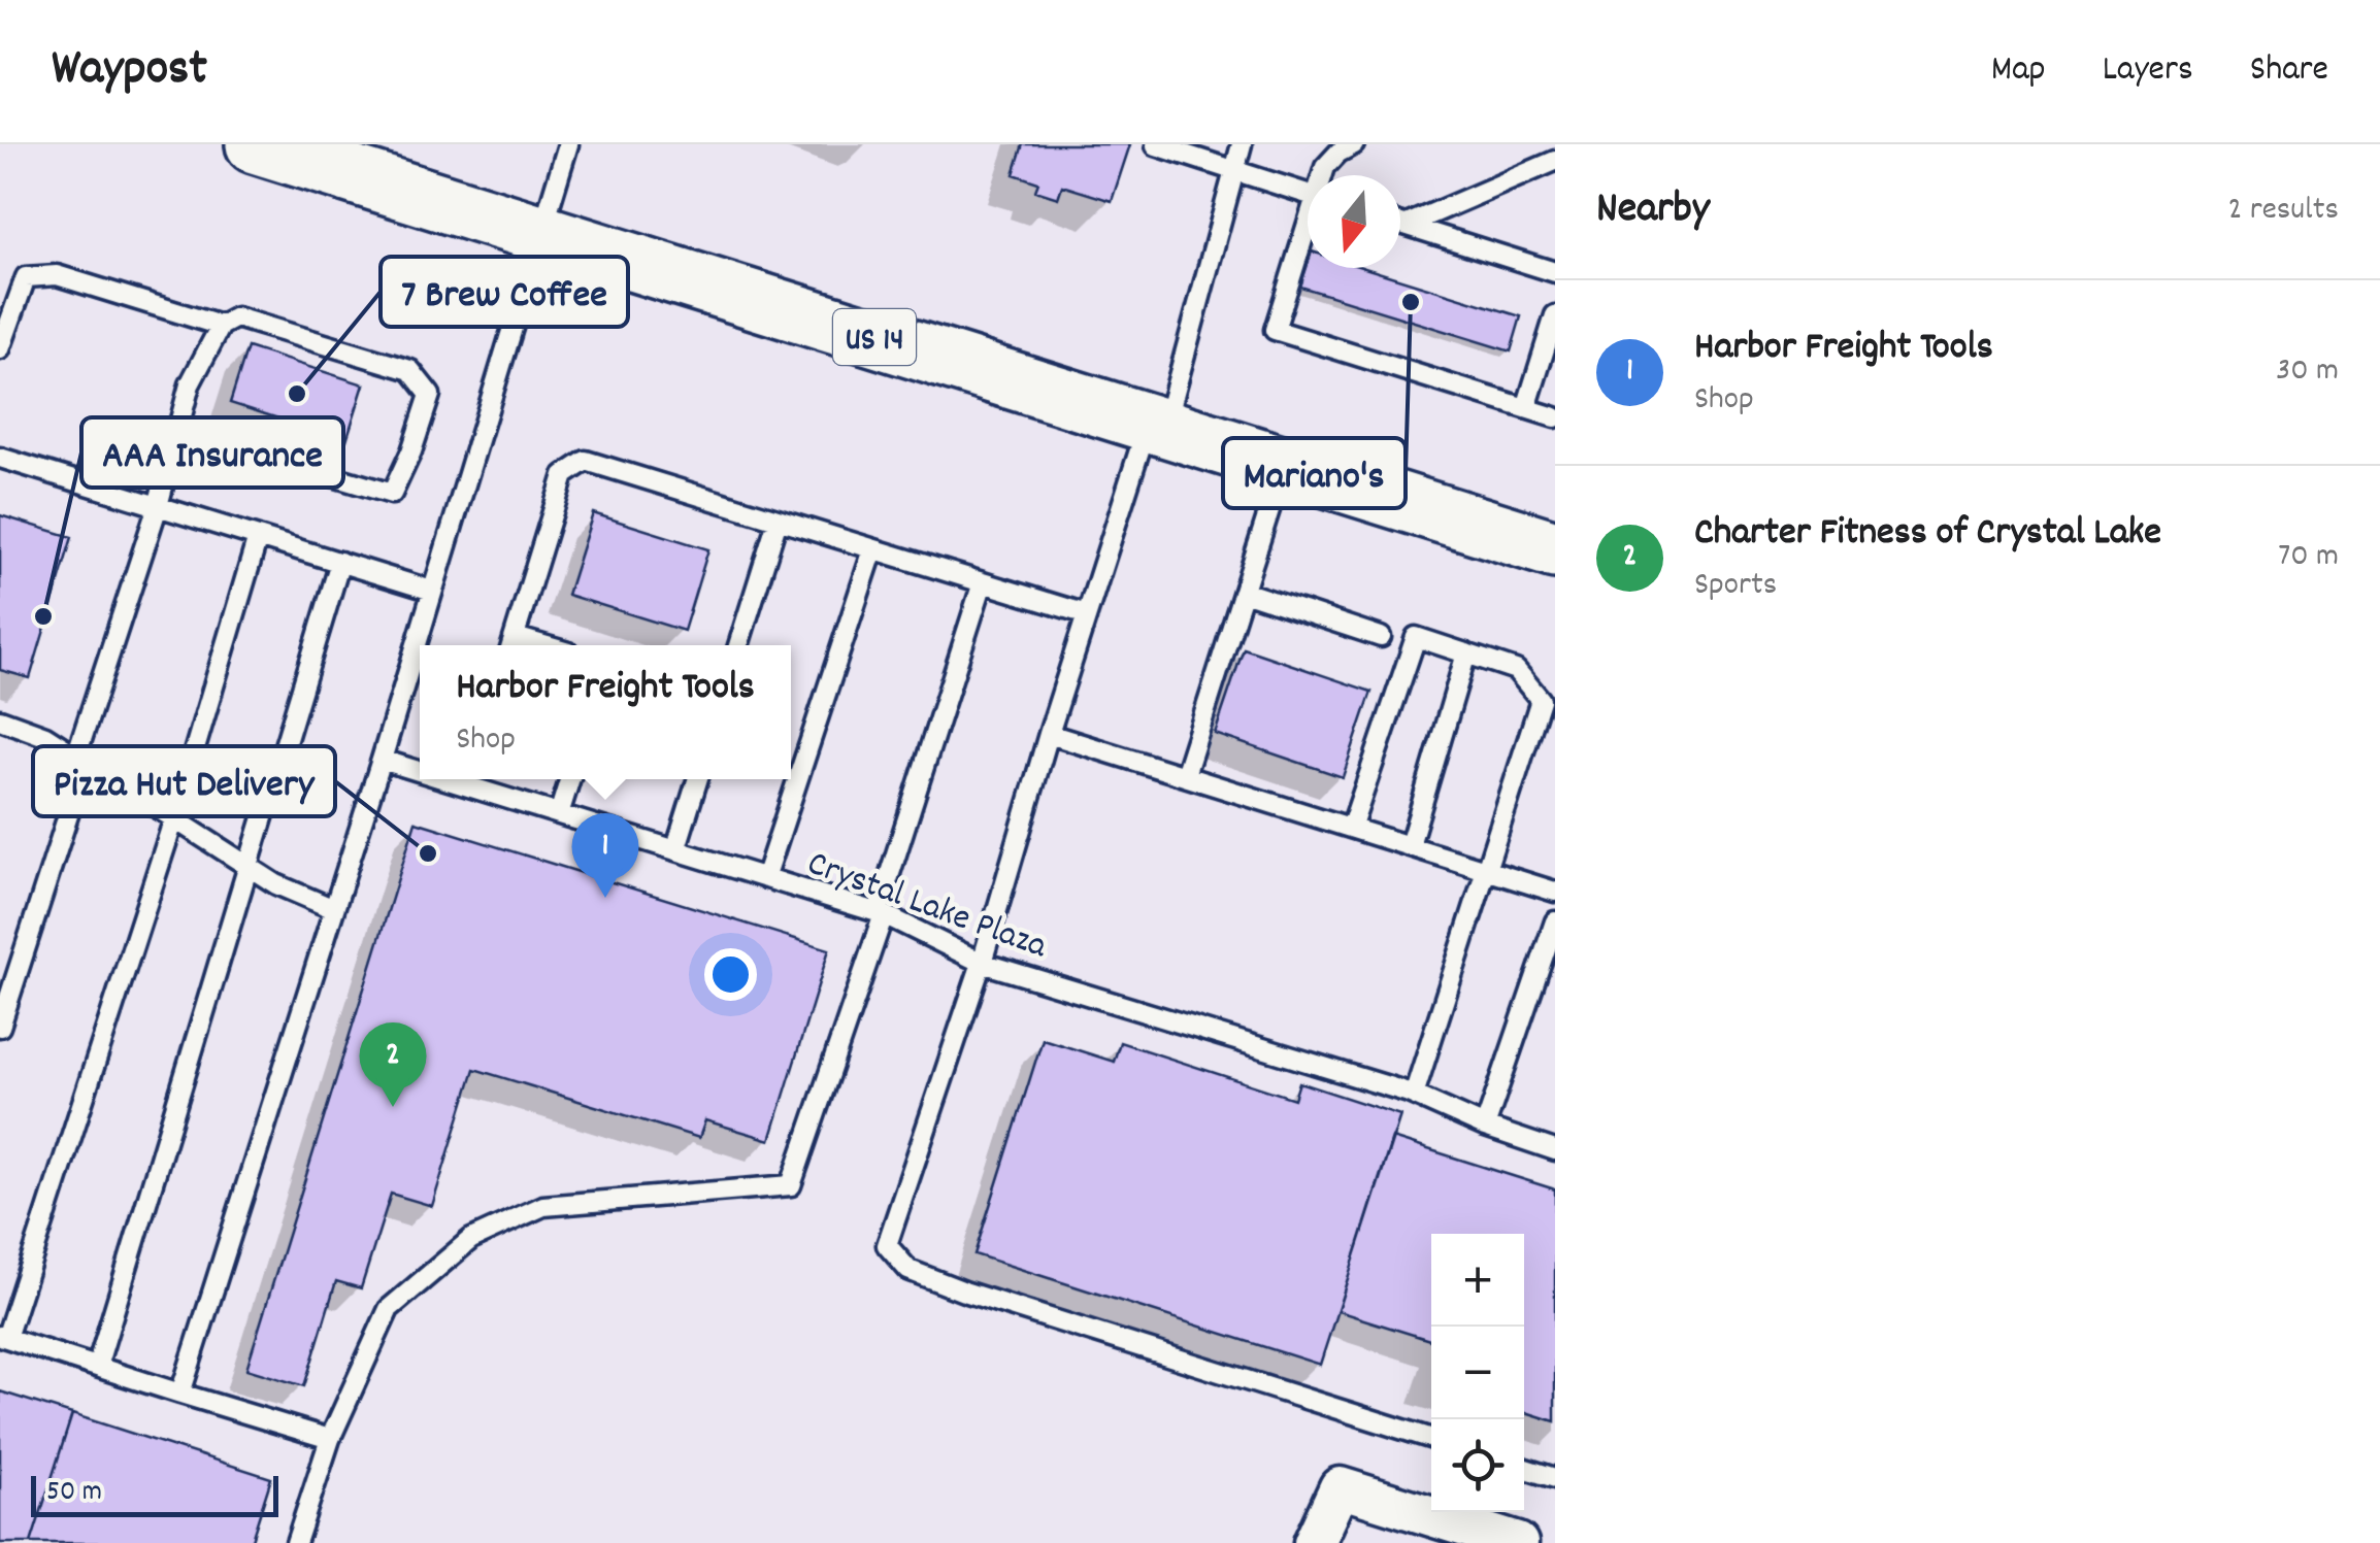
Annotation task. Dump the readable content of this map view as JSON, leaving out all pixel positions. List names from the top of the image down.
{
  "streets": {
    "main road": ["US 14"],
    "lane": ["Crystal Lake Plaza"]
  },
  "places": [
    "Mariano's",
    "7 Brew Coffee",
    "AAA Insurance",
    "Pizza Hut Delivery"
  ],
  "scale_bar": "50 m",
  "north": "bottom",
  "page": {
    "header": "Waypost",
    "nav": ["Map", "Layers", "Share"],
    "heading": ["Nearby", "2 results"],
    "list": [
      {
        "mark": "1",
        "name": "Harbor Freight Tools",
        "note": "Shop",
        "value": "30 m"
      },
      {
        "mark": "2",
        "name": "Charter Fitness of Crystal Lake",
        "note": "Sports",
        "value": "70 m"
      }
    ],
    "popup": ["Harbor Freight Tools", "Shop"],
    "pins": ["1", "2"],
    "map_buttons": ["+", "−"],
    "scale": "50 m"
  }
}
